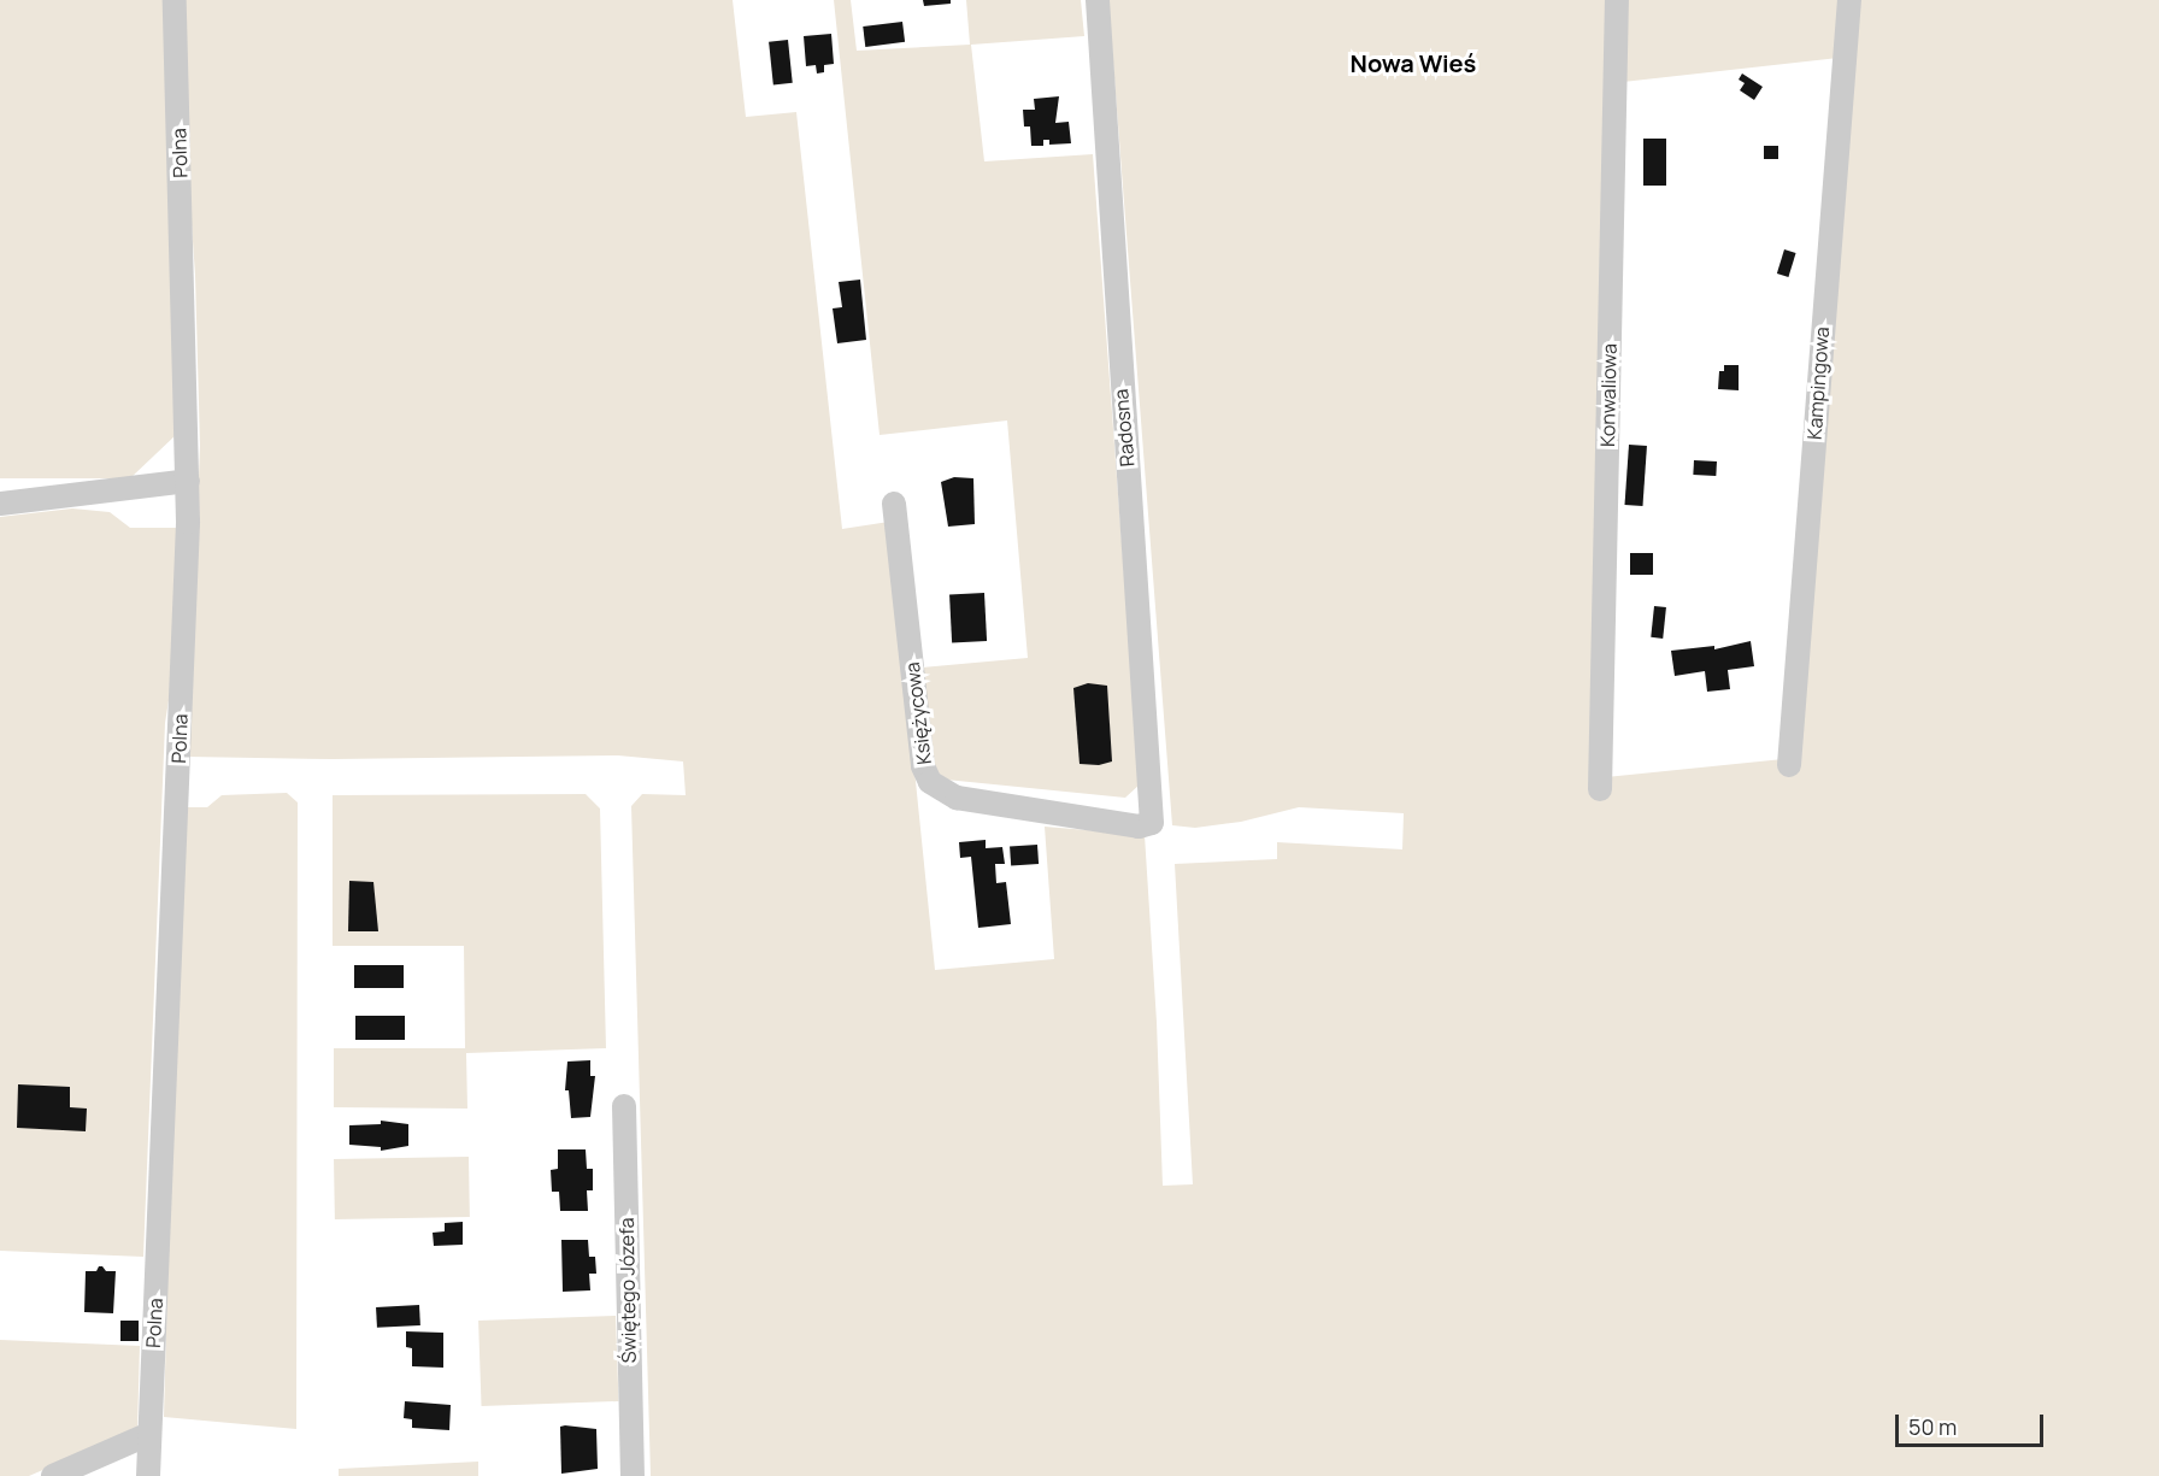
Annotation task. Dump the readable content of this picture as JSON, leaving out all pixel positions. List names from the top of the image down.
{
  "streets": {
    "street": [
      "Polna",
      "Kampingowa",
      "Konwaliowa",
      "Radosna",
      "Księżycowa",
      "Świętego Józefa"
    ]
  },
  "crossings": [
    ["Radosna", "Księżycowa"]
  ],
  "districts": ["Nowa Wieś"],
  "scale_bar": "50 m"
}
